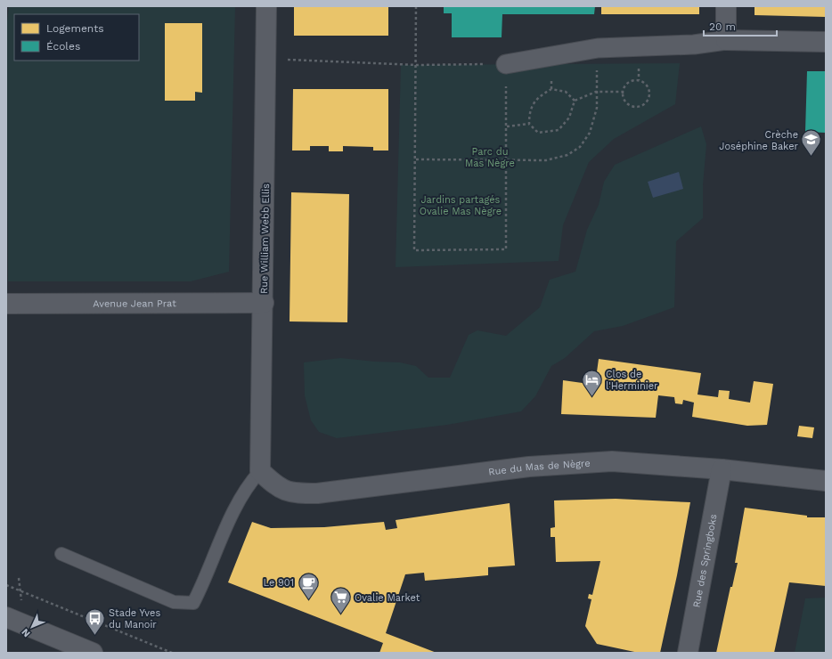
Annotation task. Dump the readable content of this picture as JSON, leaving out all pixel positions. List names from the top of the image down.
{
  "streets": {
    "street": [
      "Rue William Webb Ellis",
      "Avenue Jean Prat",
      "Rue du Mas de Nègre",
      "Rue des Springboks"
    ]
  },
  "crossings": [
    ["Rue William Webb Ellis", "Avenue Jean Prat"],
    ["Rue William Webb Ellis", "Rue du Mas de Nègre"],
    ["Rue du Mas de Nègre", "Rue des Springboks"]
  ],
  "parks": ["Parc du Mas Nègre", "Jardins partagés Ovalie Mas Nègre"],
  "places": {
    "school or university": ["Crèche Joséphine Baker"],
    "hotel": ["Clos de l'Herminier"],
    "cafe": ["Le 901"],
    "supermarket": ["Ovalie Market"],
    "bus stop": ["Stade Yves du Manoir"]
  },
  "legend": ["Logements", "Écoles"],
  "scale_bar": "20 m",
  "north": "bottom left"
}
